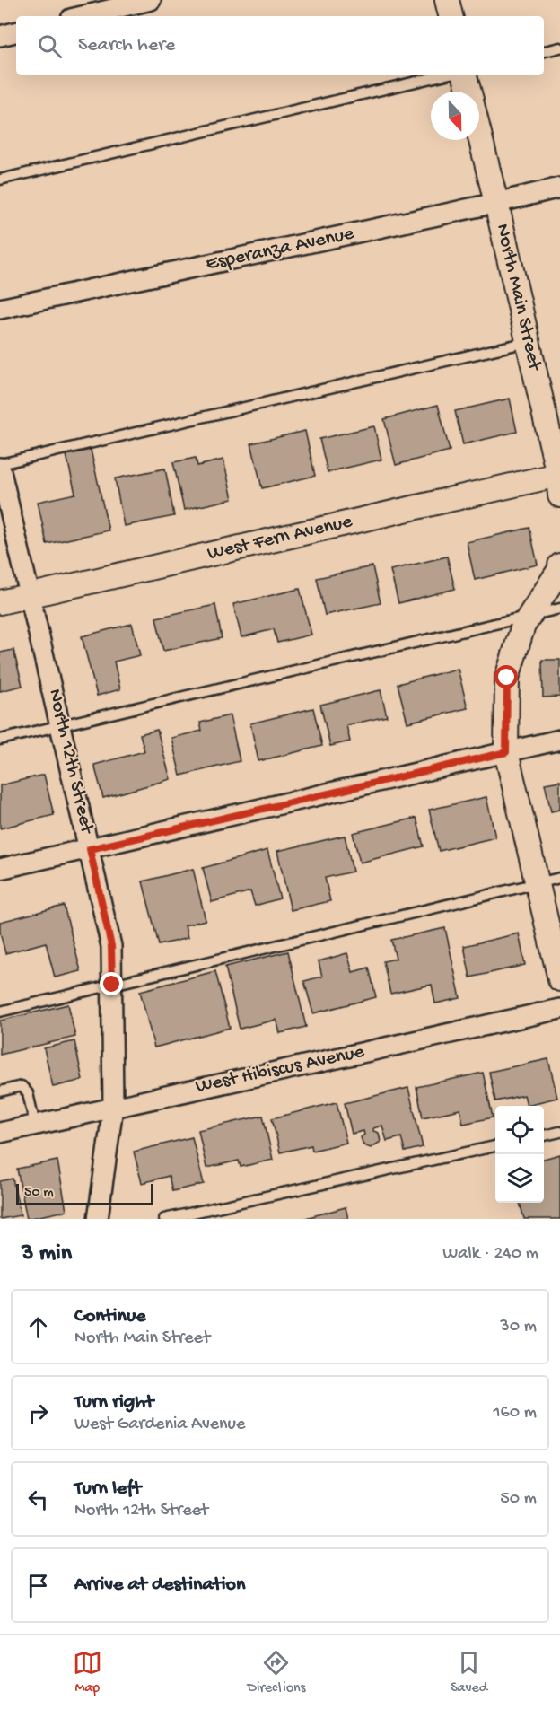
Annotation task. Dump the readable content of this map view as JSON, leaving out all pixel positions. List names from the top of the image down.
{
  "streets": {
    "street": [
      "Esperanza Avenue",
      "North Main Street",
      "West Fern Avenue",
      "North 12th Street",
      "West Hibiscus Avenue"
    ]
  },
  "crossings": [
    ["Esperanza Avenue", "North Main Street"],
    ["North Main Street", "West Fern Avenue"],
    ["West Fern Avenue", "North 12th Street"],
    ["North 12th Street", "West Hibiscus Avenue"]
  ],
  "scale_bar": "50 m",
  "north": "bottom",
  "page": {
    "search": "Search here",
    "scale": "50 m",
    "heading": ["3 min", "Walk · 240 m"],
    "list": [
      ["Continue", "North Main Street", "30 m"],
      ["Turn right", "West Gardenia Avenue", "160 m"],
      ["Turn left", "North 12th Street", "50 m"],
      "Arrive at destination"
    ],
    "nav": ["Map", "Directions", "Saved"]
  }
}
